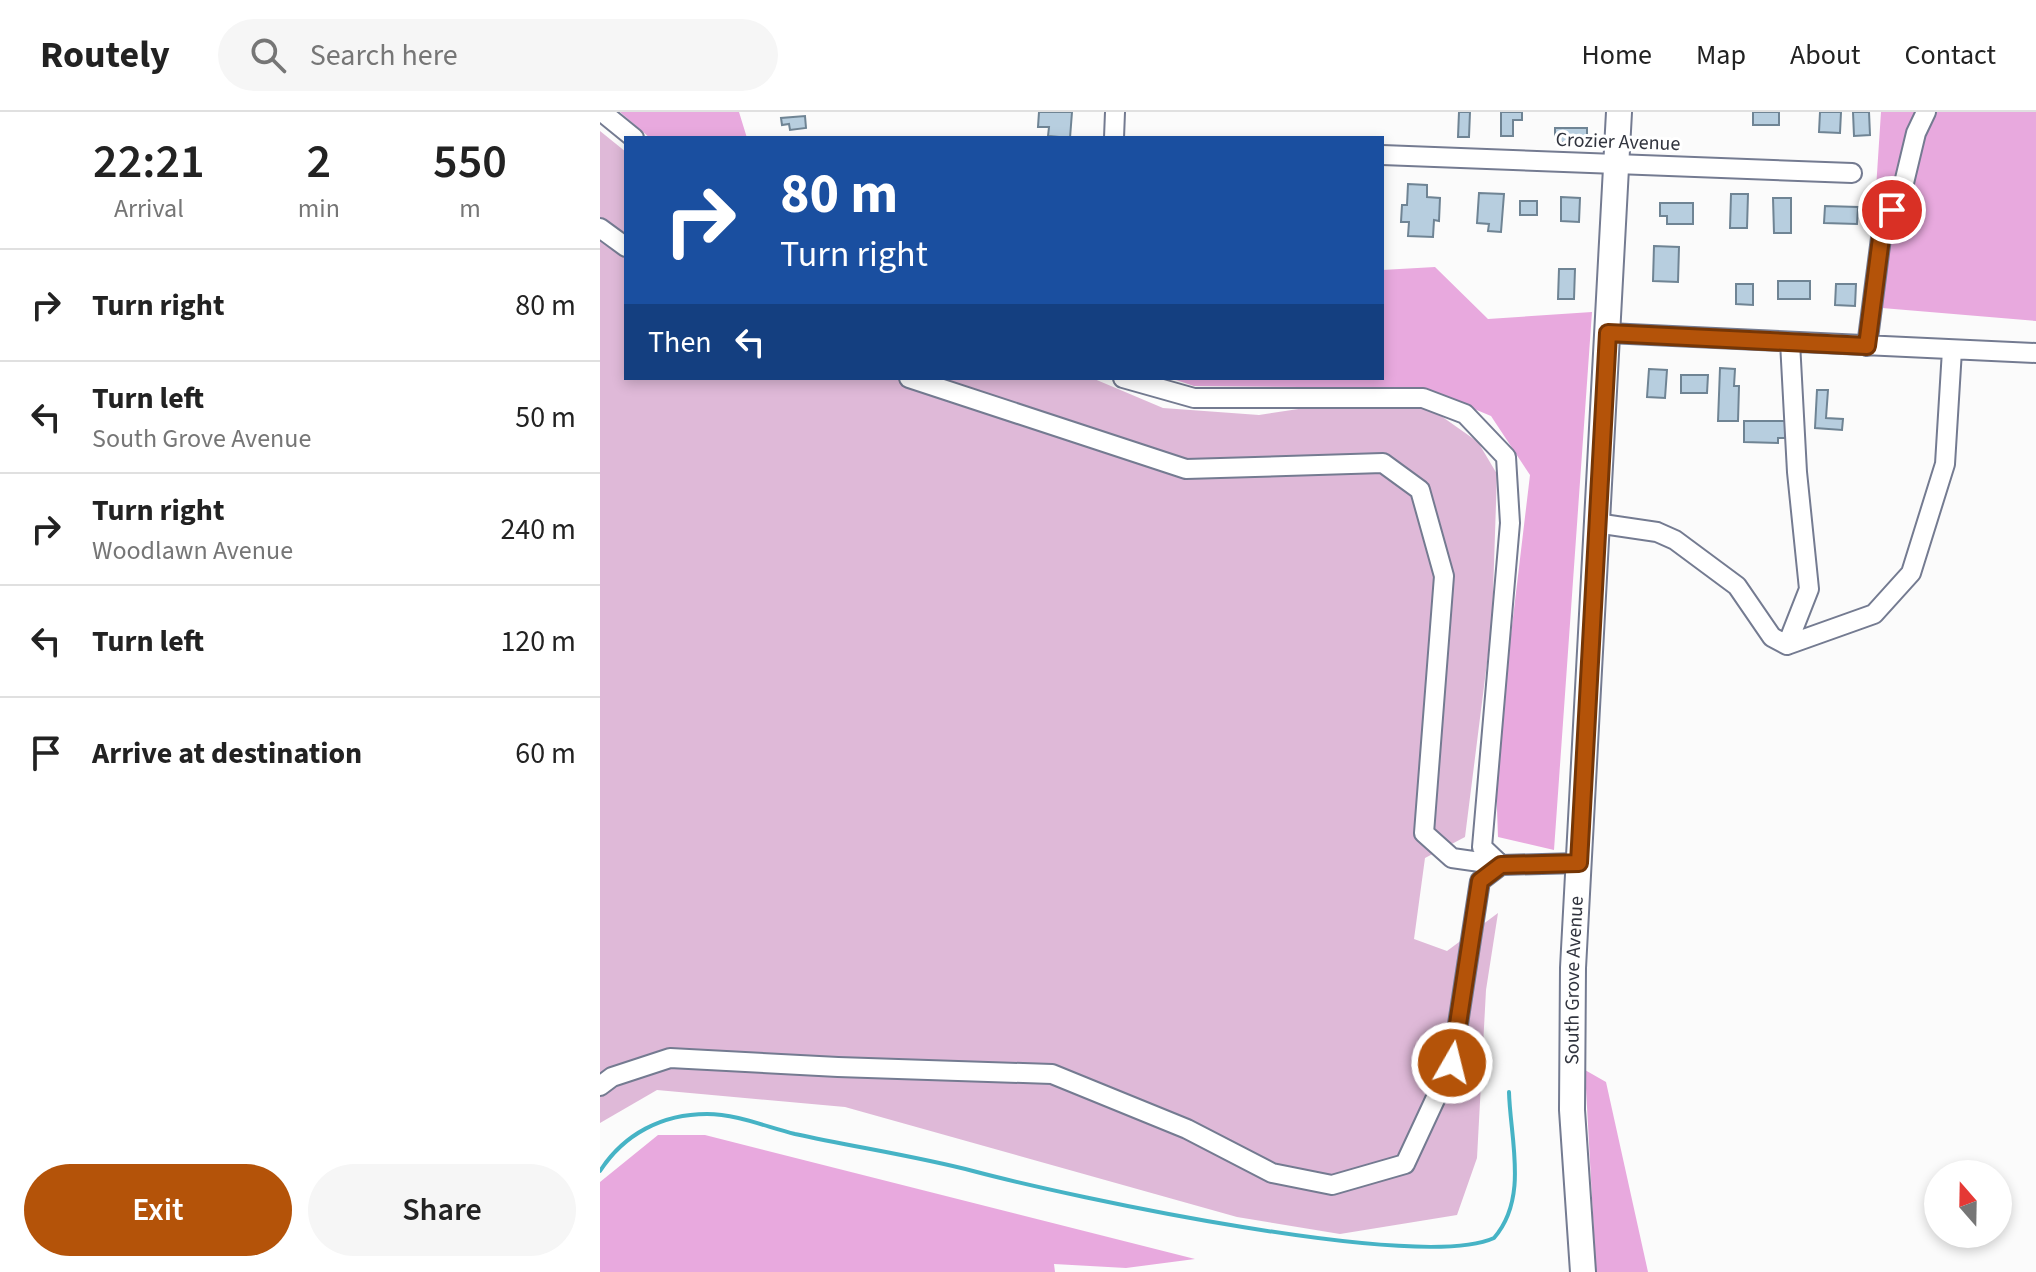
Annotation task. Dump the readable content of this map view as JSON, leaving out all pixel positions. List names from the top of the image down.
{
  "streets": {
    "main road": ["South Grove Avenue"],
    "street": ["Crozier Avenue"]
  },
  "crossings": [
    ["Crozier Avenue", "South Grove Avenue"]
  ],
  "north": "top",
  "page": {
    "header": "Routely",
    "search": "Search here",
    "nav": [
      "Home",
      "Map",
      "About",
      "Contact"
    ],
    "eta": [
      "22:21",
      "Arrival",
      "2",
      "min",
      "550",
      "m"
    ],
    "turn": ["80 m", "Turn right"],
    "list": [
      {
        "name": "Turn right",
        "value": "80 m"
      },
      {
        "name": "Turn left",
        "note": "South Grove Avenue",
        "value": "50 m"
      },
      {
        "name": "Turn right",
        "note": "Woodlawn Avenue",
        "value": "240 m"
      },
      {
        "name": "Turn left",
        "value": "120 m"
      },
      {
        "name": "Arrive at destination",
        "value": "60 m"
      }
    ],
    "then": "Then",
    "buttons": ["Exit", "Share"]
  }
}
